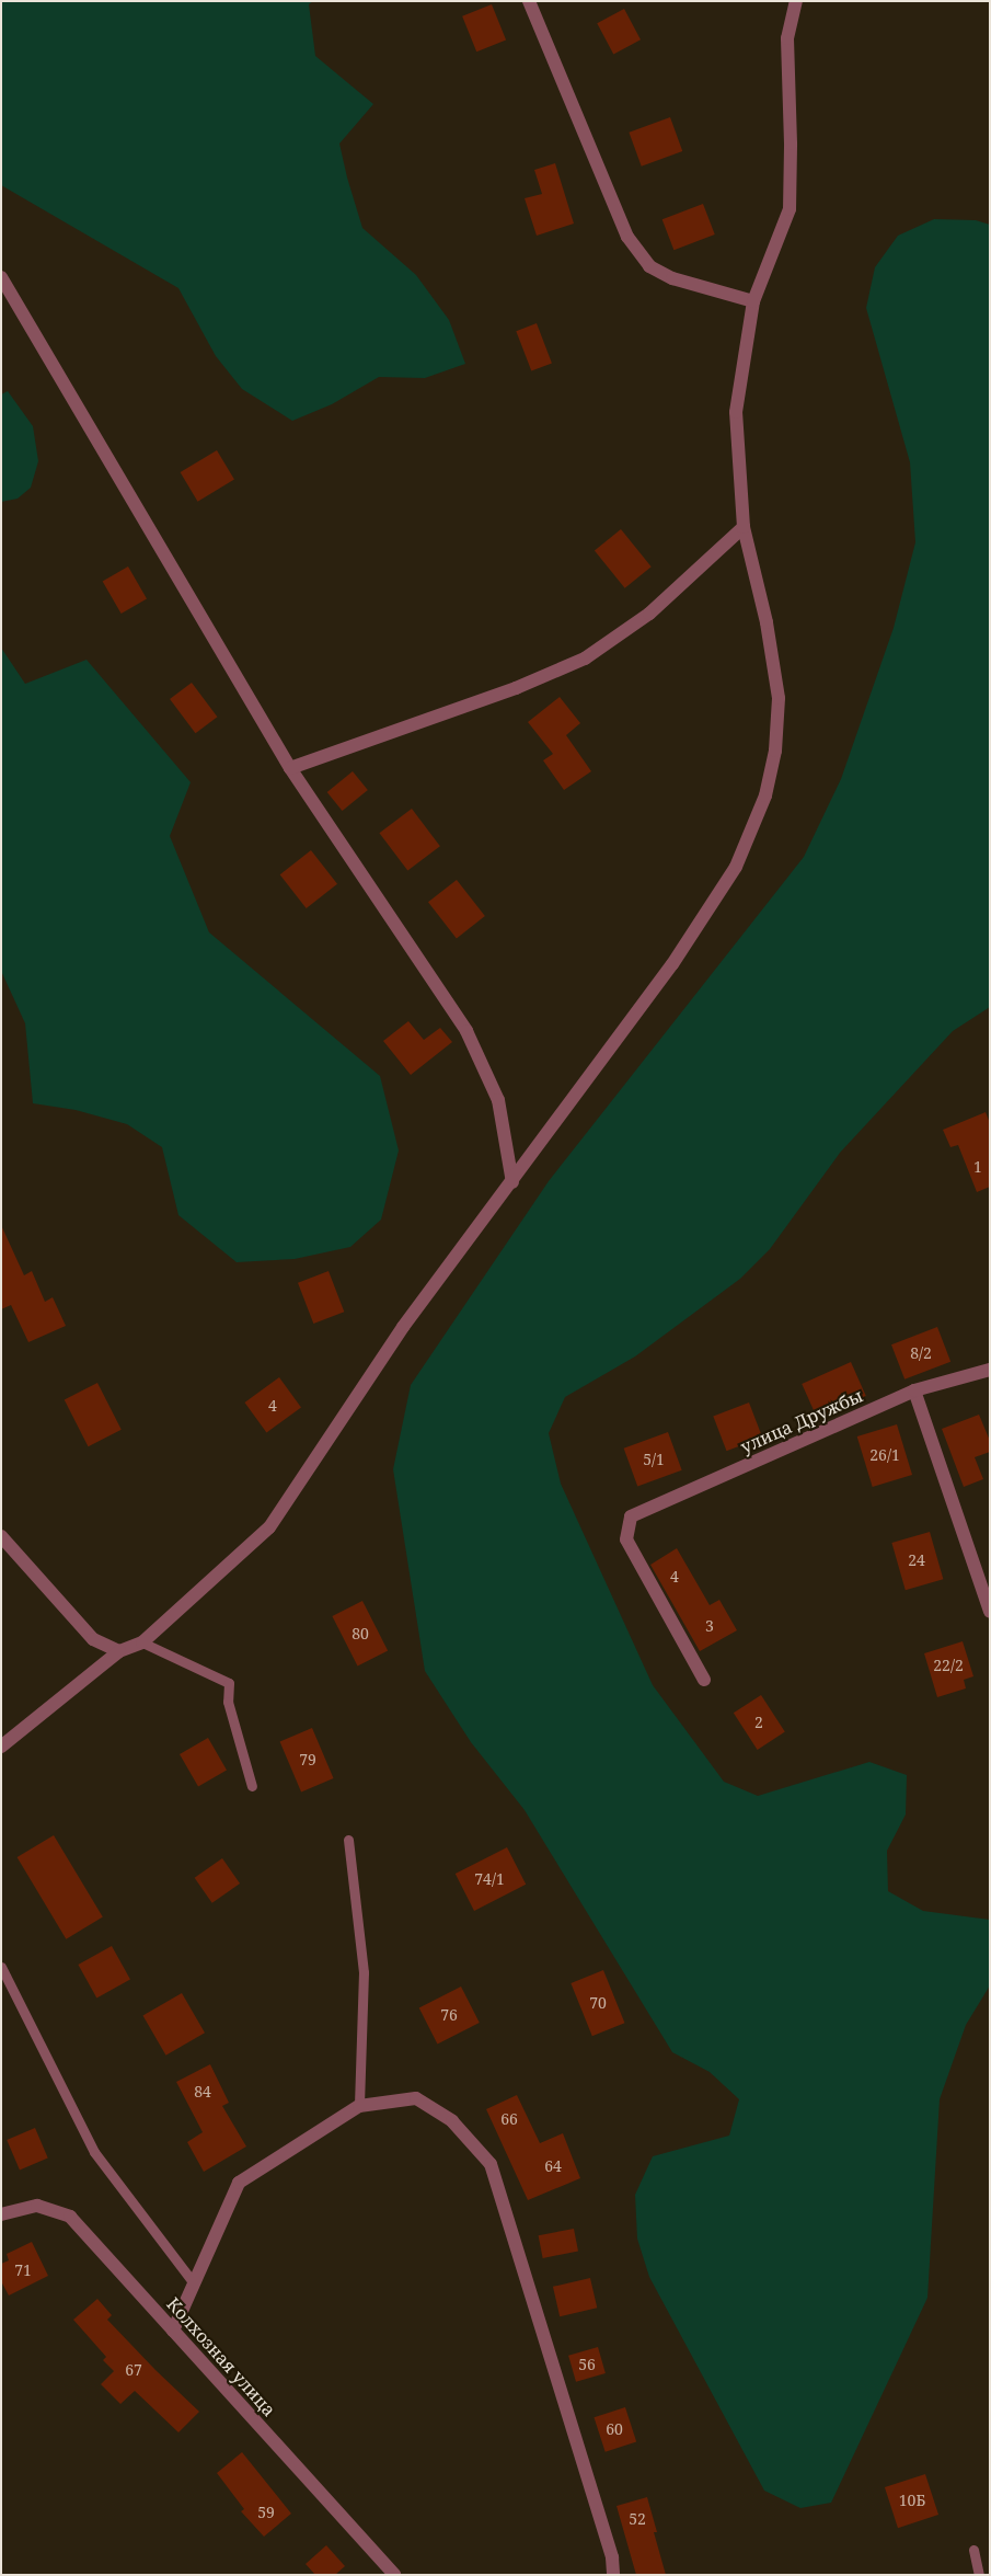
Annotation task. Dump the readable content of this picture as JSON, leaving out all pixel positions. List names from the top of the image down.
{
  "streets": {
    "street": ["улица Дружбы", "Колхозная улица"]
  },
  "house_numbers": [
    "1",
    "8/2",
    "4",
    "26/1",
    "5/1",
    "24",
    "4",
    "3",
    "80",
    "22/2",
    "2",
    "79",
    "74/1",
    "70",
    "76",
    "84",
    "66",
    "64",
    "71",
    "56",
    "67",
    "60",
    "10Б",
    "59",
    "52"
  ]
}
